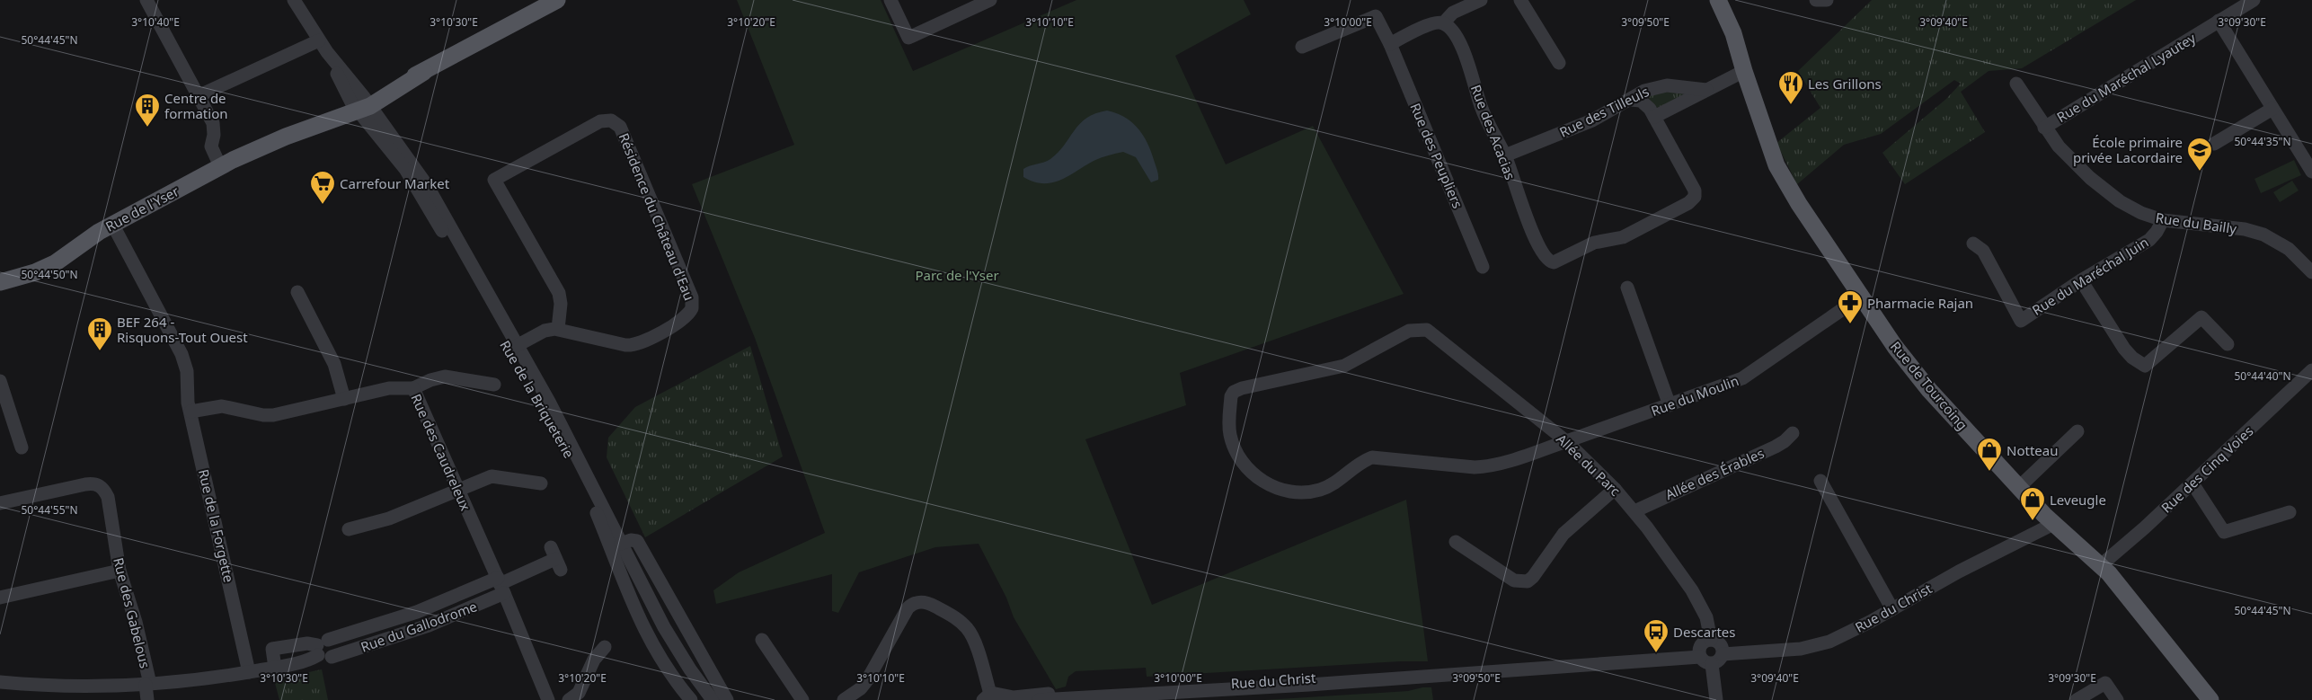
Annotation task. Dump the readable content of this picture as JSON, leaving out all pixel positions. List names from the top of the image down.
{
  "streets": {
    "main road": ["Rue de l'Yser", "Rue de Tourcoing"],
    "street": [
      "Rue du Maréchal Lyautey",
      "Rue des Tilleuls",
      "Rue des Acacias",
      "Rue des Peupliers",
      "Résidence du Château d'Eau",
      "Rue du Bailly",
      "Rue du Maréchal Juin",
      "Rue du Moulin",
      "Rue de la Briqueterie",
      "Rue des Caudreleux",
      "Allée du Parc",
      "Rue des Cinq Voies",
      "Allée des Érables",
      "Rue de la Forgette",
      "Rue du Christ",
      "Rue des Gabelous",
      "Rue du Gallodrome"
    ]
  },
  "crossings": [
    ["Rue du Maréchal Lyautey", "Rue du Bailly"],
    ["Rue des Tilleuls", "Rue des Acacias"],
    ["Rue des Tilleuls", "Rue de Tourcoing"],
    ["Rue de l'Yser", "Rue de la Briqueterie"],
    ["Rue de l'Yser", "Rue de la Forgette"],
    ["Résidence du Château d'Eau", "Rue de la Briqueterie"],
    ["Rue du Bailly", "Rue du Maréchal Juin"],
    ["Rue de Tourcoing", "Rue du Moulin"],
    ["Rue de Tourcoing", "Rue des Cinq Voies"],
    ["Rue de Tourcoing", "Rue du Christ"],
    ["Rue du Moulin", "Allée du Parc"],
    ["Rue des Caudreleux", "Rue de la Forgette"],
    ["Rue des Caudreleux", "Rue du Gallodrome"],
    ["Allée du Parc", "Allée des Érables"],
    ["Allée du Parc", "Rue du Christ"]
  ],
  "parks": ["Parc de l'Yser"],
  "places": {
    "restaurant": ["Les Grillons"],
    "building": ["Centre de formation", "BEF 264 - Risquons-Tout Ouest"],
    "school or university": ["École primaire privée Lacordaire"],
    "supermarket": ["Carrefour Market"],
    "pharmacy": ["Pharmacie Rajan"],
    "shop": ["Notteau", "Leveugle"],
    "bus stop": ["Descartes"]
  },
  "coordinates": [
    "3°10'40\"E",
    "3°10'30\"E",
    "3°10'20\"E",
    "3°10'10\"E",
    "3°10'00\"E",
    "3°09'50\"E",
    "3°09'40\"E",
    "3°09'30\"E",
    "50°44'45\"N",
    "50°44'35\"N",
    "50°44'50\"N",
    "50°44'40\"N",
    "50°44'55\"N"
  ]
}
